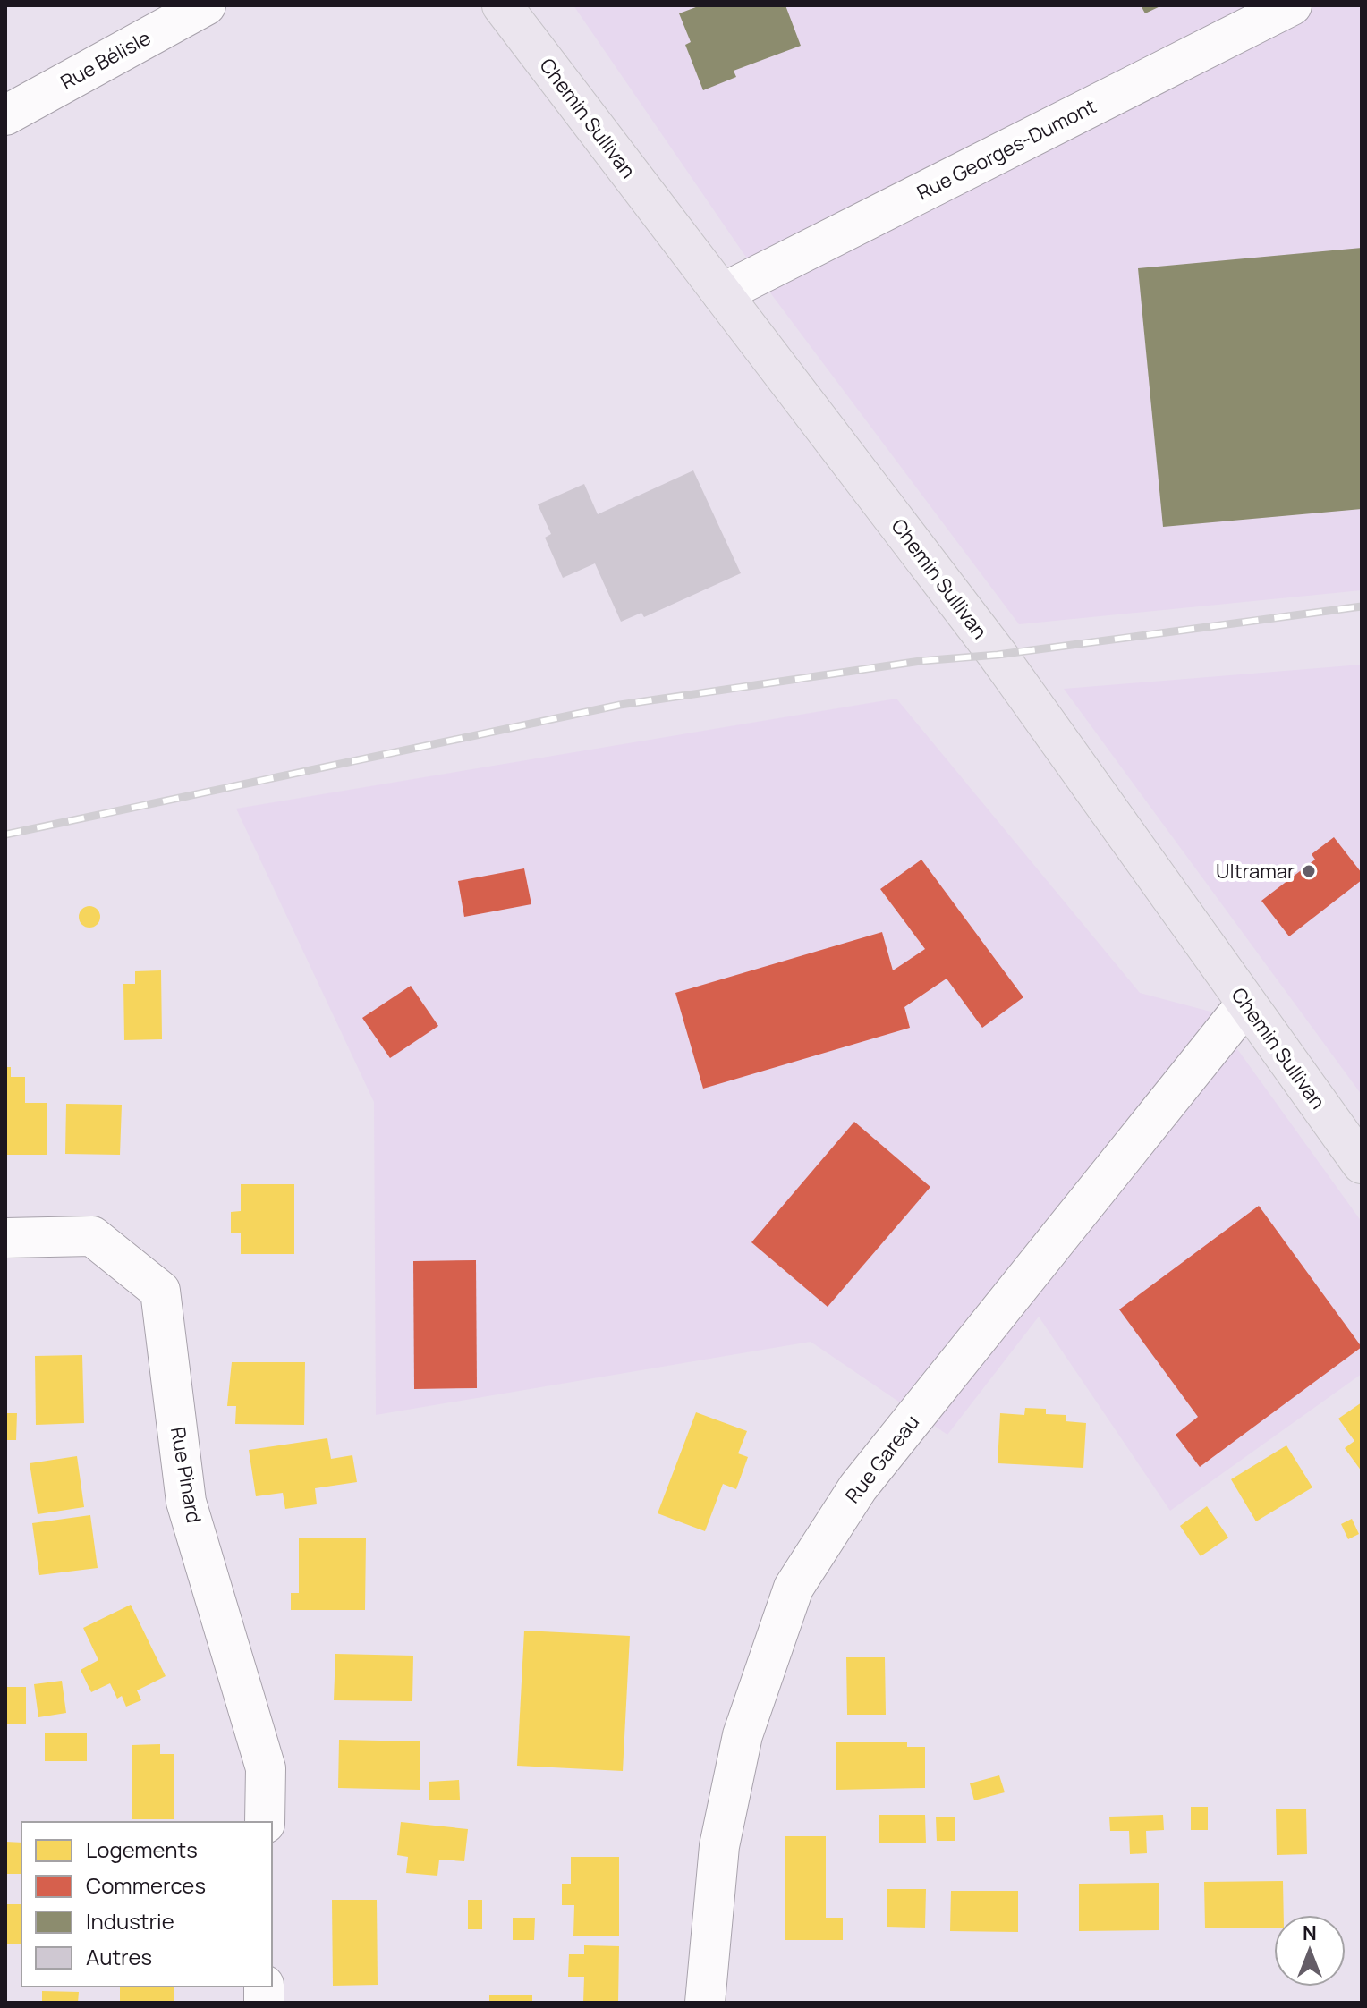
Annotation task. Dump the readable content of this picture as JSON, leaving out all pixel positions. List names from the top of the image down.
{
  "streets": {
    "main road": ["Chemin Sullivan"],
    "street": [
      "Rue Bélisle",
      "Rue Georges-Dumont",
      "Rue Gareau",
      "Rue Pinard"
    ]
  },
  "crossings": [
    ["Chemin Sullivan", "Rue Georges-Dumont"],
    ["Chemin Sullivan", "Rue Gareau"]
  ],
  "places": ["Ultramar"],
  "legend": [
    "Logements",
    "Commerces",
    "Industrie",
    "Autres"
  ],
  "north": "top"
}
